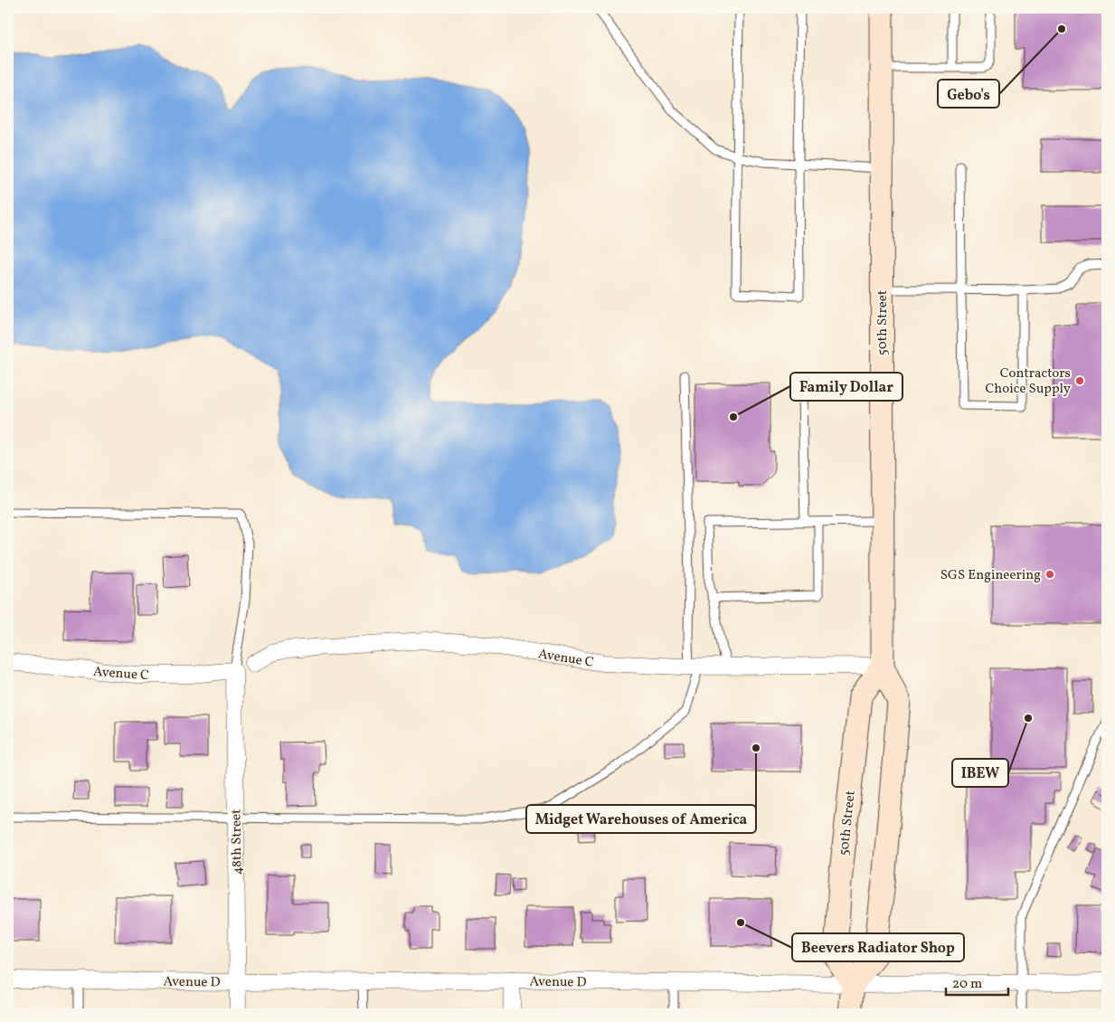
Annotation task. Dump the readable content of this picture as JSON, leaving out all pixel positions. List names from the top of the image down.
{
  "streets": {
    "main road": ["50th Street"],
    "street": ["Avenue C", "48th Street", "Avenue D"]
  },
  "crossings": [
    ["50th Street", "Avenue C"],
    ["50th Street", "Avenue D"],
    ["Avenue C", "48th Street"],
    ["48th Street", "Avenue D"]
  ],
  "places": [
    "Gebo's",
    "Contractors Choice Supply",
    "Family Dollar",
    "SGS Engineering",
    "IBEW",
    "Midget Warehouses of America",
    "Beevers Radiator Shop"
  ],
  "scale_bar": "20 m"
}
